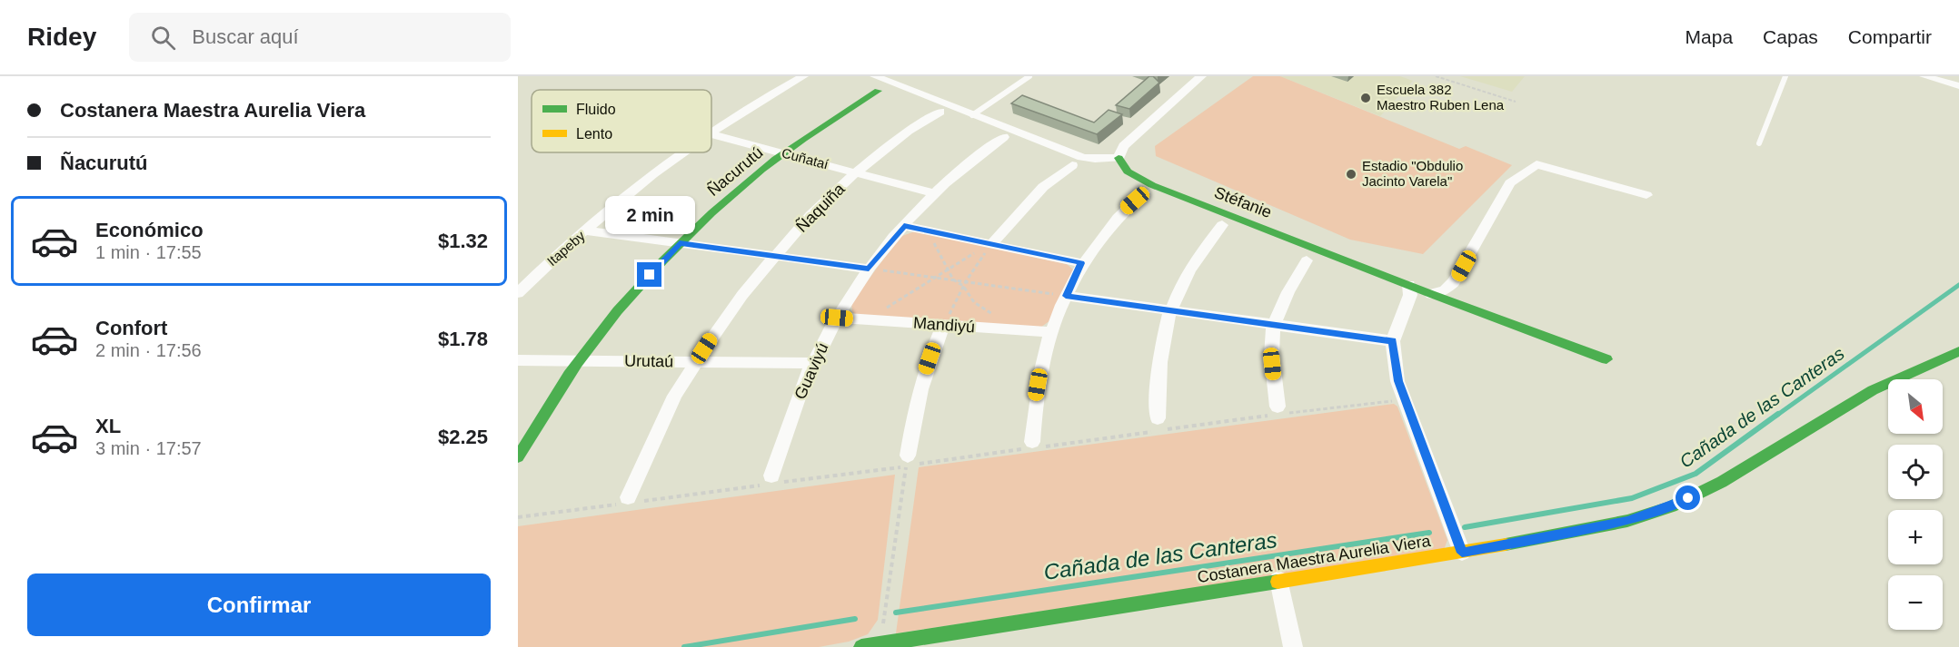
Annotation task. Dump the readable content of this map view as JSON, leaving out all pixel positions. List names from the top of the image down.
{
  "streets": {
    "street": [
      "Cuñataí",
      "Ñacurutú",
      "Stéfanie",
      "Ñaquiña",
      "Itapeby",
      "Mandiyú",
      "Urutaú",
      "Guaviyú",
      "Costanera Maestra Aurelia Viera"
    ]
  },
  "crossings": [
    ["Cuñataí", "Ñacurutú"],
    ["Cuñataí", "Ñaquiña"],
    ["Cuñataí", "Guaviyú"],
    ["Ñacurutú", "Urutaú"],
    ["Ñaquiña", "Urutaú"],
    ["Mandiyú", "Guaviyú"],
    ["Urutaú", "Guaviyú"]
  ],
  "water": ["Cañada de las Canteras"],
  "places": ["Escuela 382 Maestro Ruben Lena", "Estadio \"Obdulio Jacinto Varela\""],
  "legend": ["Fluido", "Lento"],
  "north": "bottom right",
  "page": {
    "header": "Ridey",
    "search": "Buscar aquí",
    "nav": ["Mapa", "Capas", "Compartir"],
    "banner": ["Costanera Maestra Aurelia Viera", "Ñacurutú"],
    "list": [
      {
        "name": "Económico",
        "note": "1 min · 17:55",
        "value": "$1.32"
      },
      {
        "name": "Confort",
        "note": "2 min · 17:56",
        "value": "$1.78"
      },
      {
        "name": "XL",
        "note": "3 min · 17:57",
        "value": "$2.25"
      }
    ],
    "bubble": "2 min",
    "map_buttons": ["+", "−"],
    "buttons": "Confirmar"
  }
}
